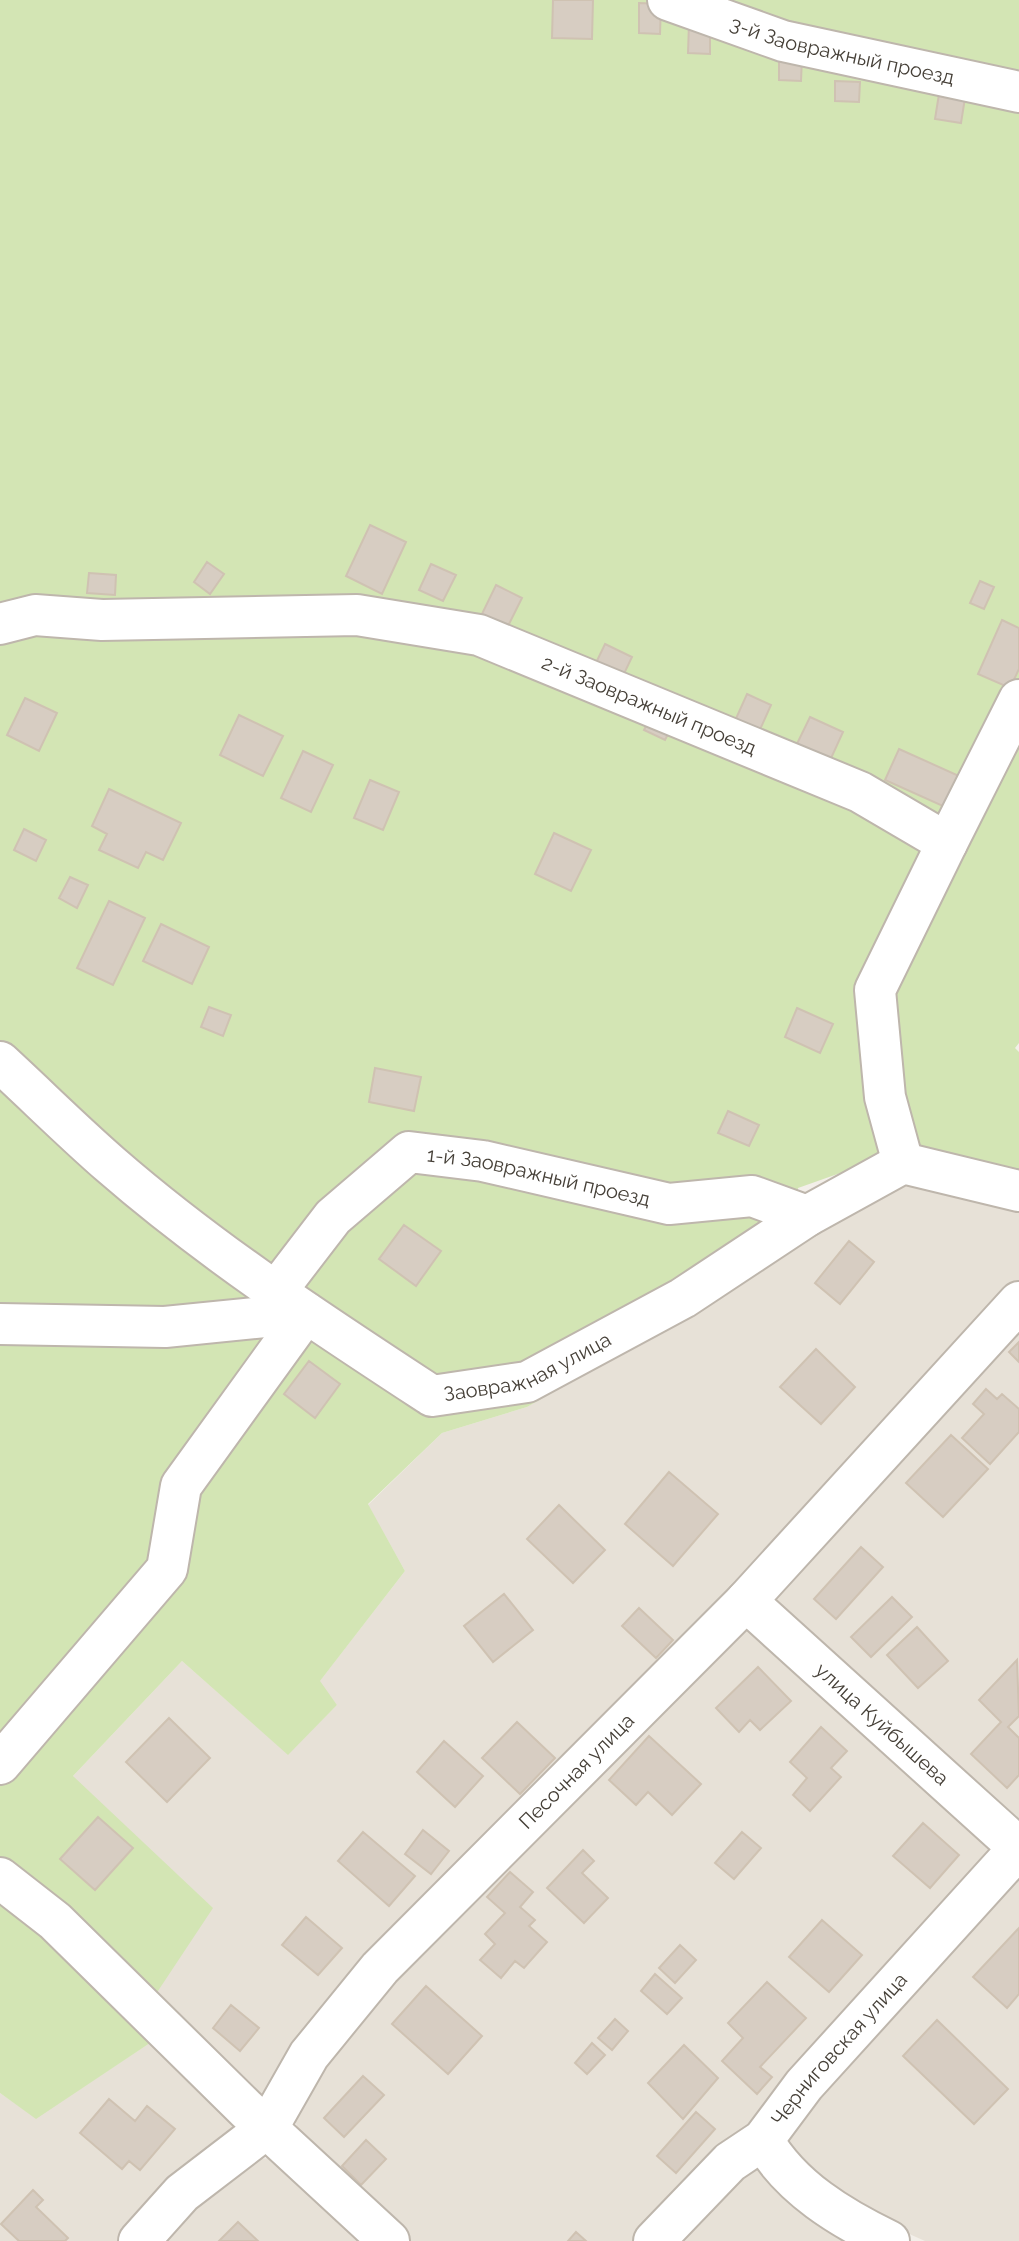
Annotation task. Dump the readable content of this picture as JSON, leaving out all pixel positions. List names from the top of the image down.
{
  "streets": {
    "street": [
      "3-й Заовражный проезд",
      "2-й Заовражный проезд",
      "1-й Заовражный проезд",
      "Заовражная улица",
      "улица Куйбышева",
      "Песочная улица",
      "Черниговская улица"
    ]
  },
  "crossings": [
    ["1-й Заовражный проезд", "Заовражная улица"],
    ["улица Куйбышева", "Песочная улица"],
    ["улица Куйбышева", "Черниговская улица"]
  ]
}
